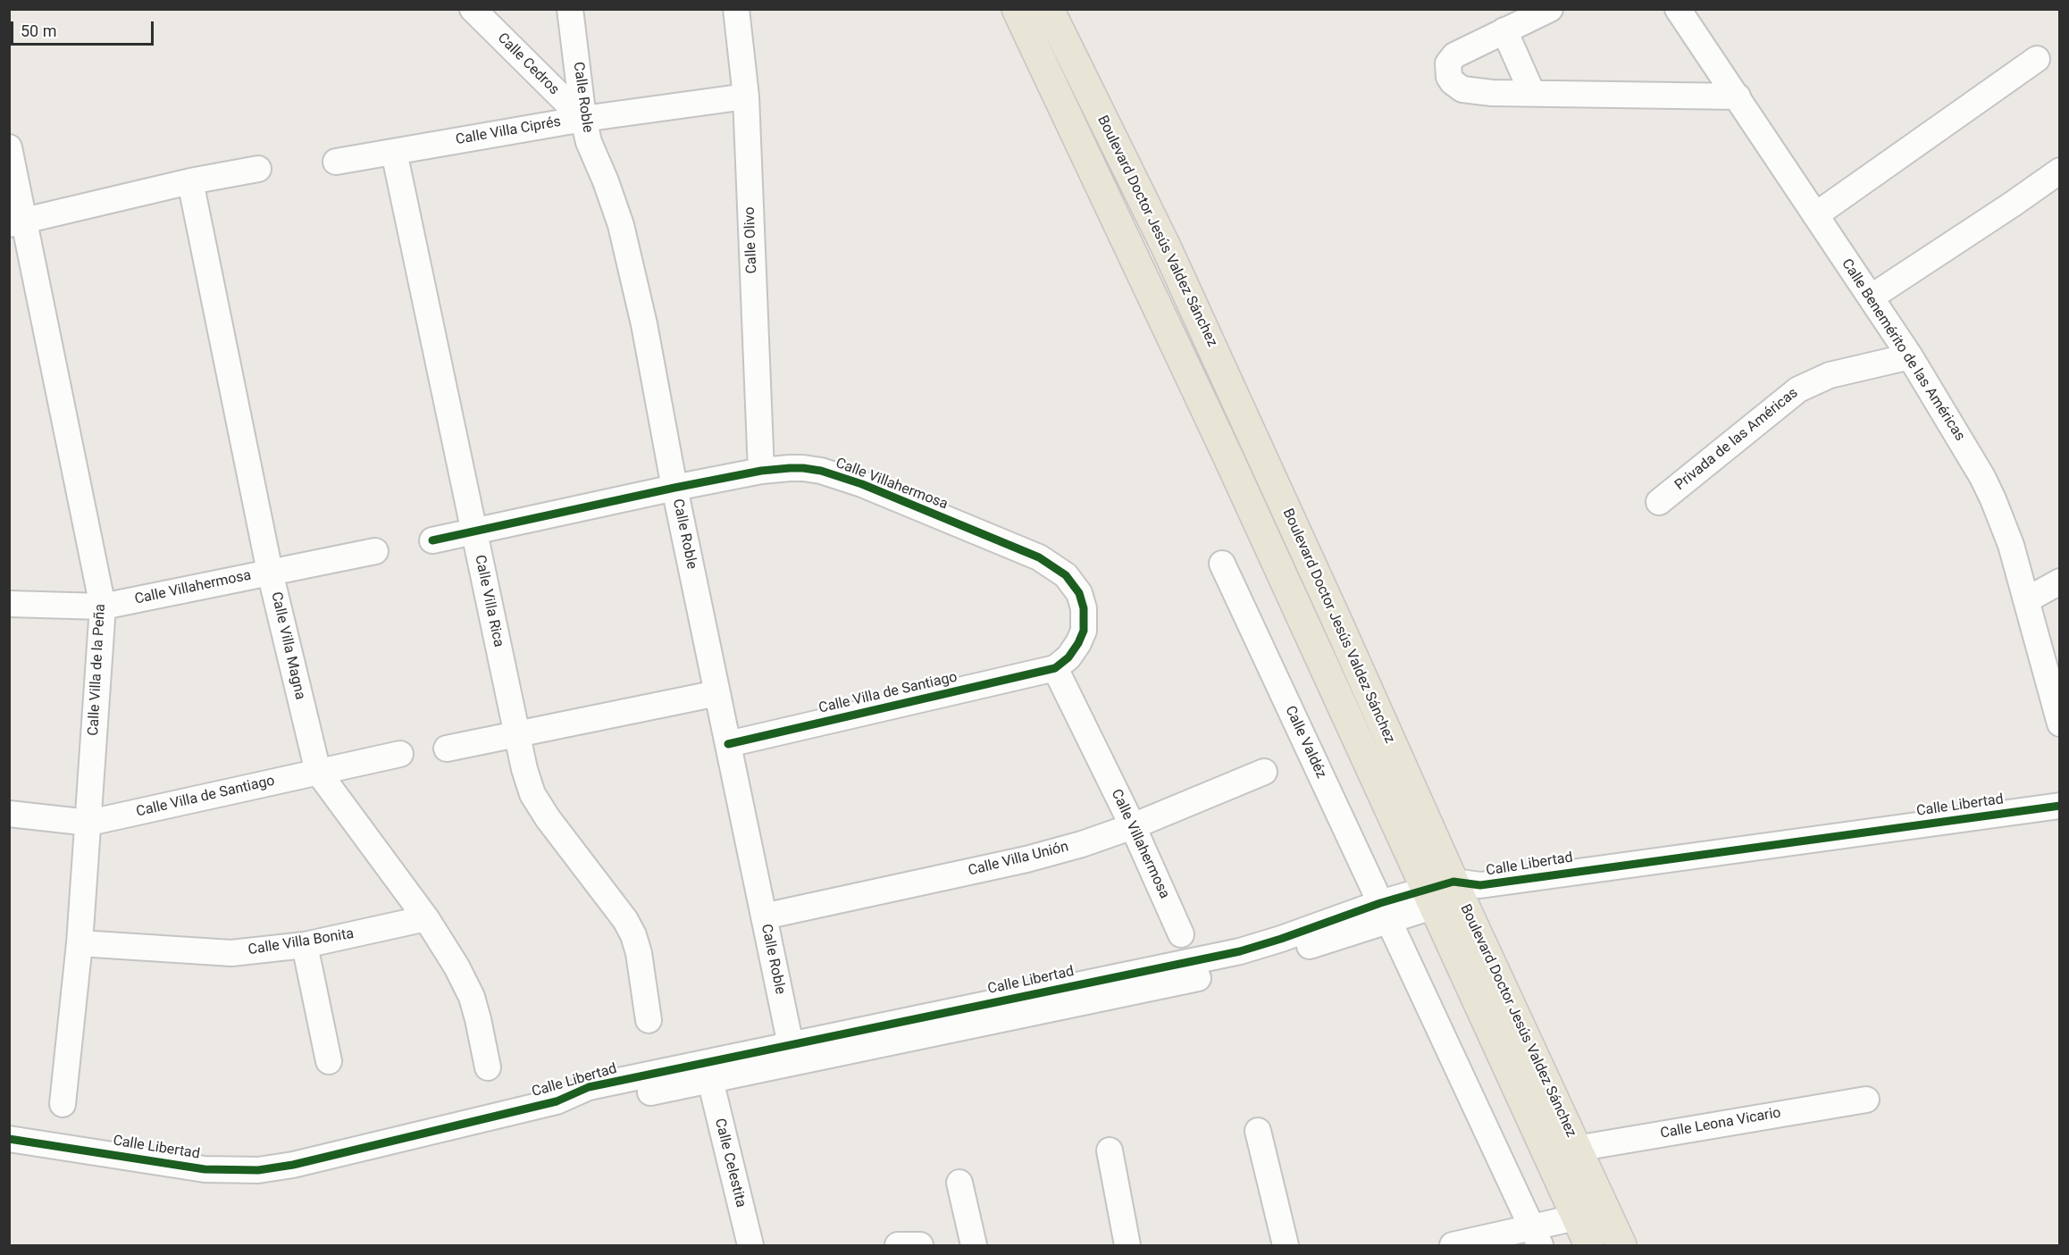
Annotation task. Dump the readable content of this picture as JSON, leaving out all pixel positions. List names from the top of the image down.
{
  "streets": {
    "main road": ["Boulevard Doctor Jesús Valdez Sánchez"],
    "street": [
      "Calle Cedros",
      "Calle Roble",
      "Calle Villa Ciprés",
      "Calle Olivo",
      "Calle Benemérito de las Américas",
      "Privada de las Américas",
      "Calle Villahermosa",
      "Calle Villa Rica",
      "Calle Villa Magna",
      "Calle Villa de la Peña",
      "Calle Villa de Santiago",
      "Calle Valdéz",
      "Calle Libertad",
      "Calle Villa Unión",
      "Calle Villa Bonita",
      "Calle Leona Vicario",
      "Calle Celestita"
    ]
  },
  "crossings": [
    ["Calle Cedros", "Calle Roble"],
    ["Calle Cedros", "Calle Villa Ciprés"],
    ["Calle Roble", "Calle Villa Ciprés"],
    ["Calle Roble", "Calle Villahermosa"],
    ["Calle Roble", "Calle Villa de Santiago"],
    ["Calle Roble", "Calle Libertad"],
    ["Calle Roble", "Calle Villa Unión"],
    ["Calle Villa Ciprés", "Calle Olivo"],
    ["Calle Villa Ciprés", "Calle Villa Rica"],
    ["Boulevard Doctor Jesús Valdez Sánchez", "Calle Libertad"],
    ["Boulevard Doctor Jesús Valdez Sánchez", "Calle Leona Vicario"],
    ["Calle Olivo", "Calle Villahermosa"],
    ["Calle Benemérito de las Américas", "Privada de las Américas"],
    ["Calle Villahermosa", "Calle Villa Rica"],
    ["Calle Villahermosa", "Calle Villa Magna"],
    ["Calle Villahermosa", "Calle Villa de la Peña"],
    ["Calle Villahermosa", "Calle Villa de Santiago"],
    ["Calle Villahermosa", "Calle Villa Unión"],
    ["Calle Villa Magna", "Calle Villa de Santiago"],
    ["Calle Villa Magna", "Calle Villa Bonita"],
    ["Calle Villa de la Peña", "Calle Villa de Santiago"],
    ["Calle Villa de la Peña", "Calle Villa Bonita"],
    ["Calle Valdéz", "Calle Libertad"],
    ["Calle Libertad", "Calle Celestita"]
  ],
  "scale_bar": "50 m"
}
